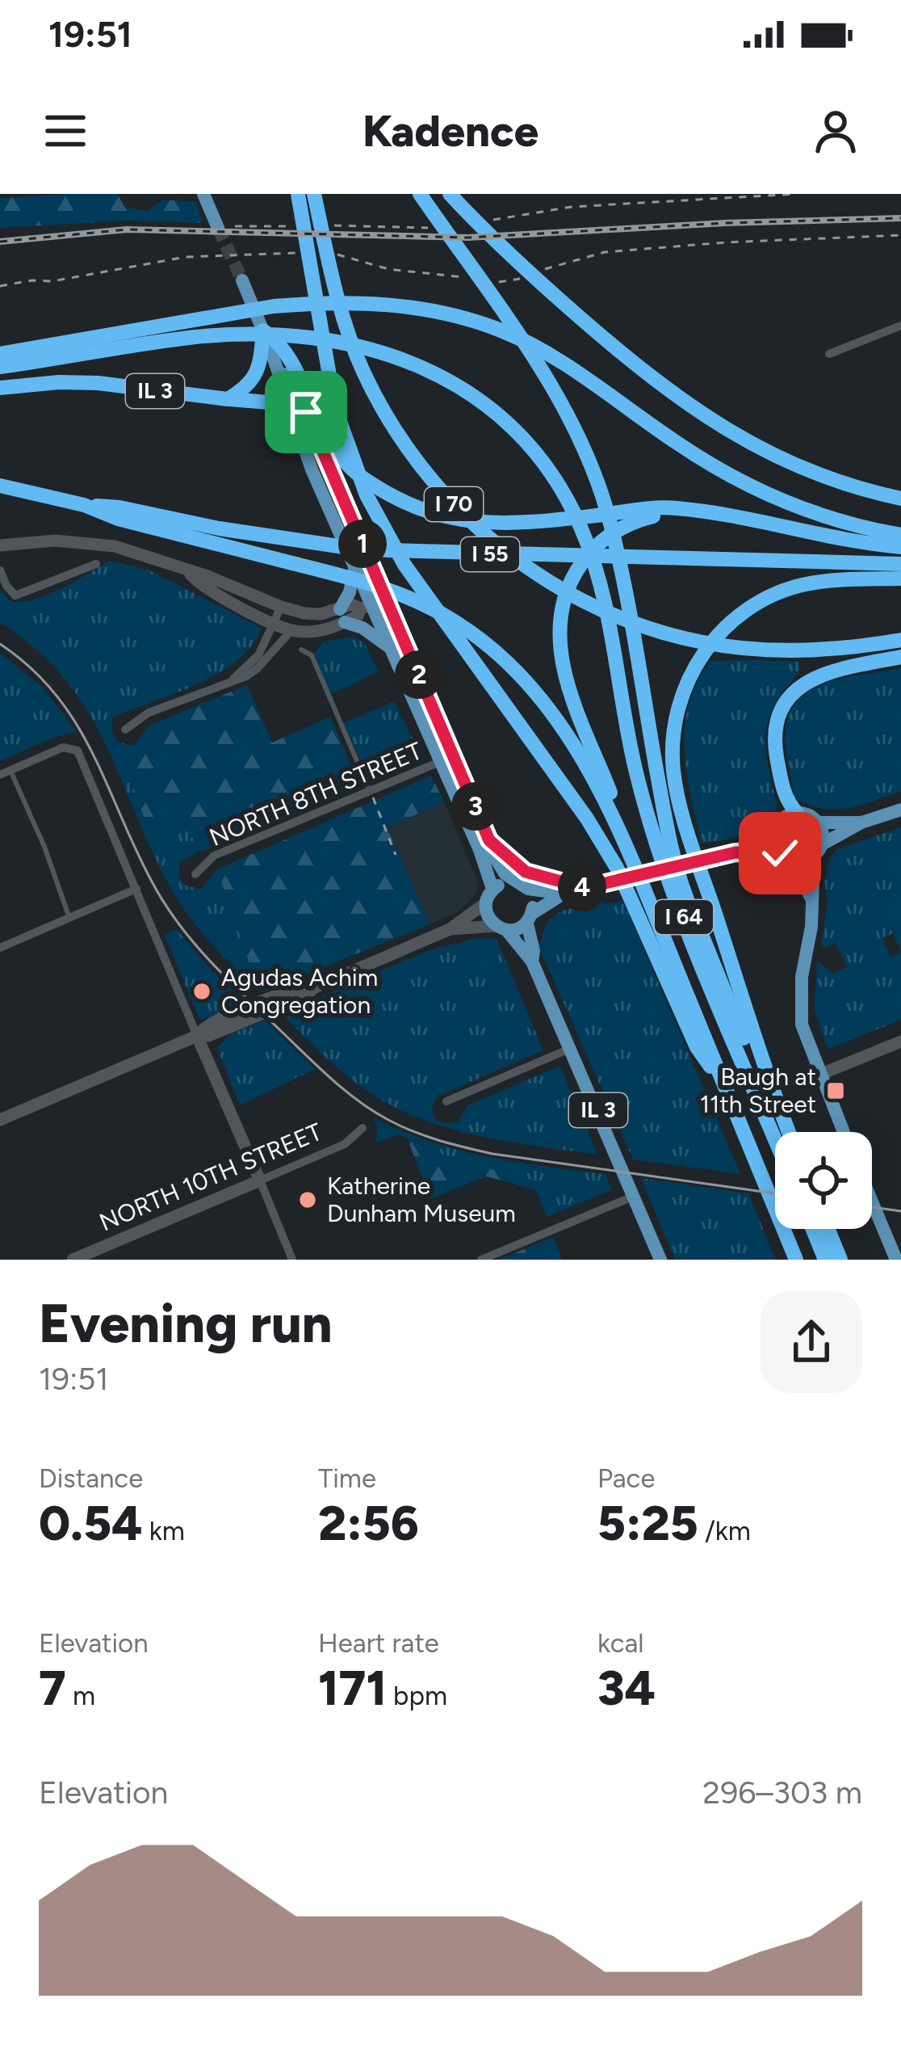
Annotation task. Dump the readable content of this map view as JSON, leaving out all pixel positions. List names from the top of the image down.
{
  "streets": {
    "highway": [
      "IL 3",
      "I 70",
      "I 55",
      "I 64"
    ],
    "main road": ["NORTH 10TH STREET"],
    "street": ["NORTH 8TH STREET"]
  },
  "crossings": [
    ["I 55", "I 64"]
  ],
  "places": {
    "other": ["Agudas Achim Congregation", "Katherine Dunham Museum"],
    "transit": ["Baugh at 11th Street"]
  },
  "page": {
    "status": "19:51",
    "header": "Kadence",
    "pins": [
      "1",
      "2",
      "3",
      "4"
    ],
    "heading": ["Evening run", "19:51"],
    "stats": [
      ["Distance", "0.54 km"],
      ["Time", "2:56"],
      ["Pace", "5:25 /km"],
      ["Elevation", "7 m"],
      ["Heart rate", "171 bpm"],
      ["kcal", "34"]
    ],
    "chart": ["Elevation", "296–303 m"]
  }
}
